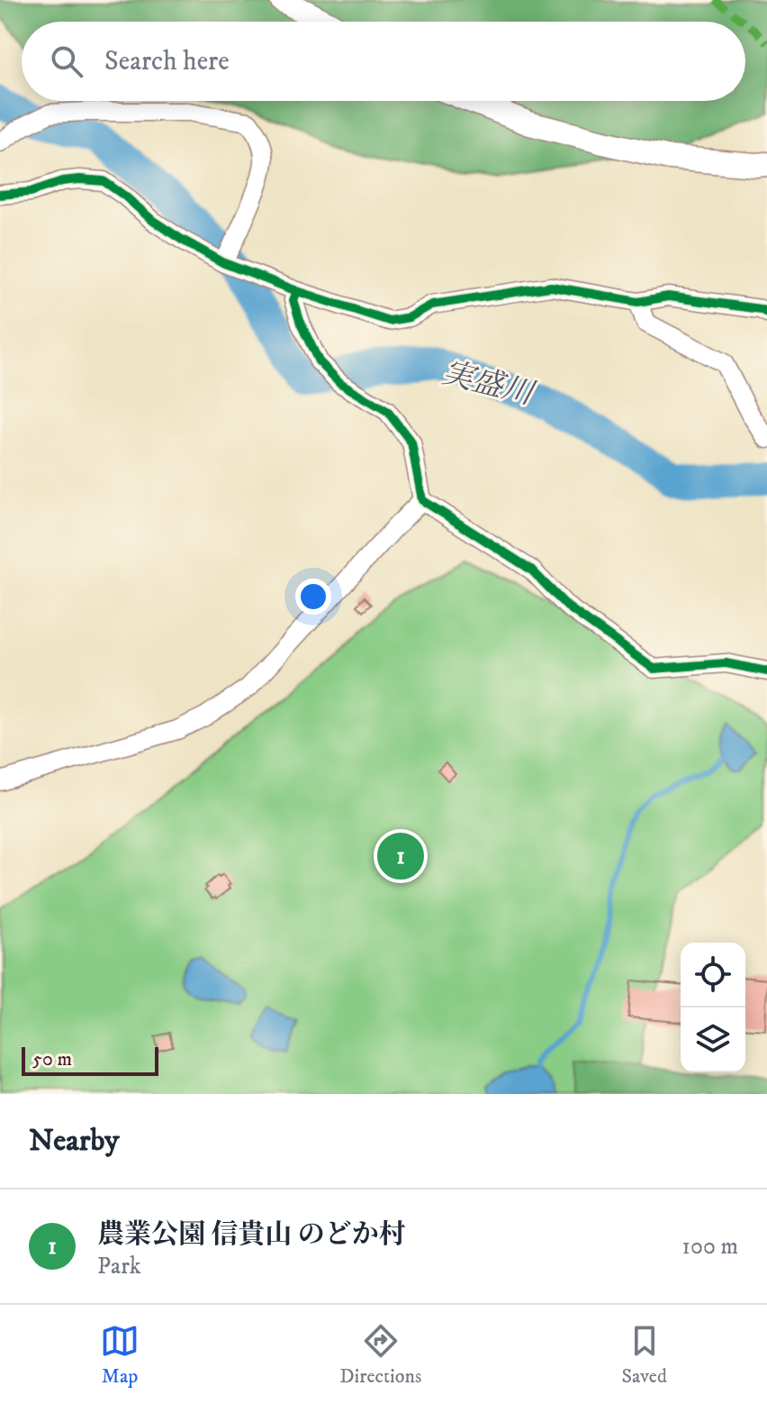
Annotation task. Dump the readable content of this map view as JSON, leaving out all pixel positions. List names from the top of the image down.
{
  "water": ["実盛川"],
  "scale_bar": "50 m",
  "page": {
    "search": "Search here",
    "pins": "1",
    "scale": "50 m",
    "heading": "Nearby",
    "list": [
      {
        "mark": "1",
        "name": "農業公園 信貴山 のどか村",
        "note": "Park",
        "value": "100 m"
      }
    ],
    "nav": ["Map", "Directions", "Saved"]
  }
}
